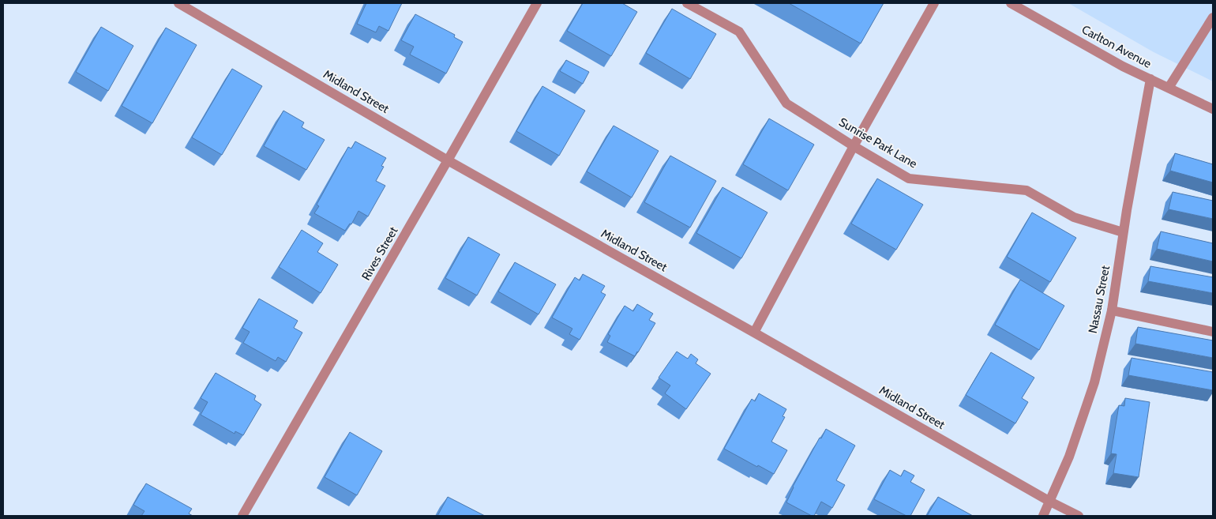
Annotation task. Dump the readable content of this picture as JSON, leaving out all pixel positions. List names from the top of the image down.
{
  "streets": {
    "street": [
      "Carlton Avenue",
      "Midland Street",
      "Sunrise Park Lane",
      "Rives Street",
      "Nassau Street"
    ]
  },
  "crossings": [
    ["Carlton Avenue", "Nassau Street"],
    ["Midland Street", "Rives Street"],
    ["Midland Street", "Nassau Street"],
    ["Sunrise Park Lane", "Nassau Street"]
  ]
}
